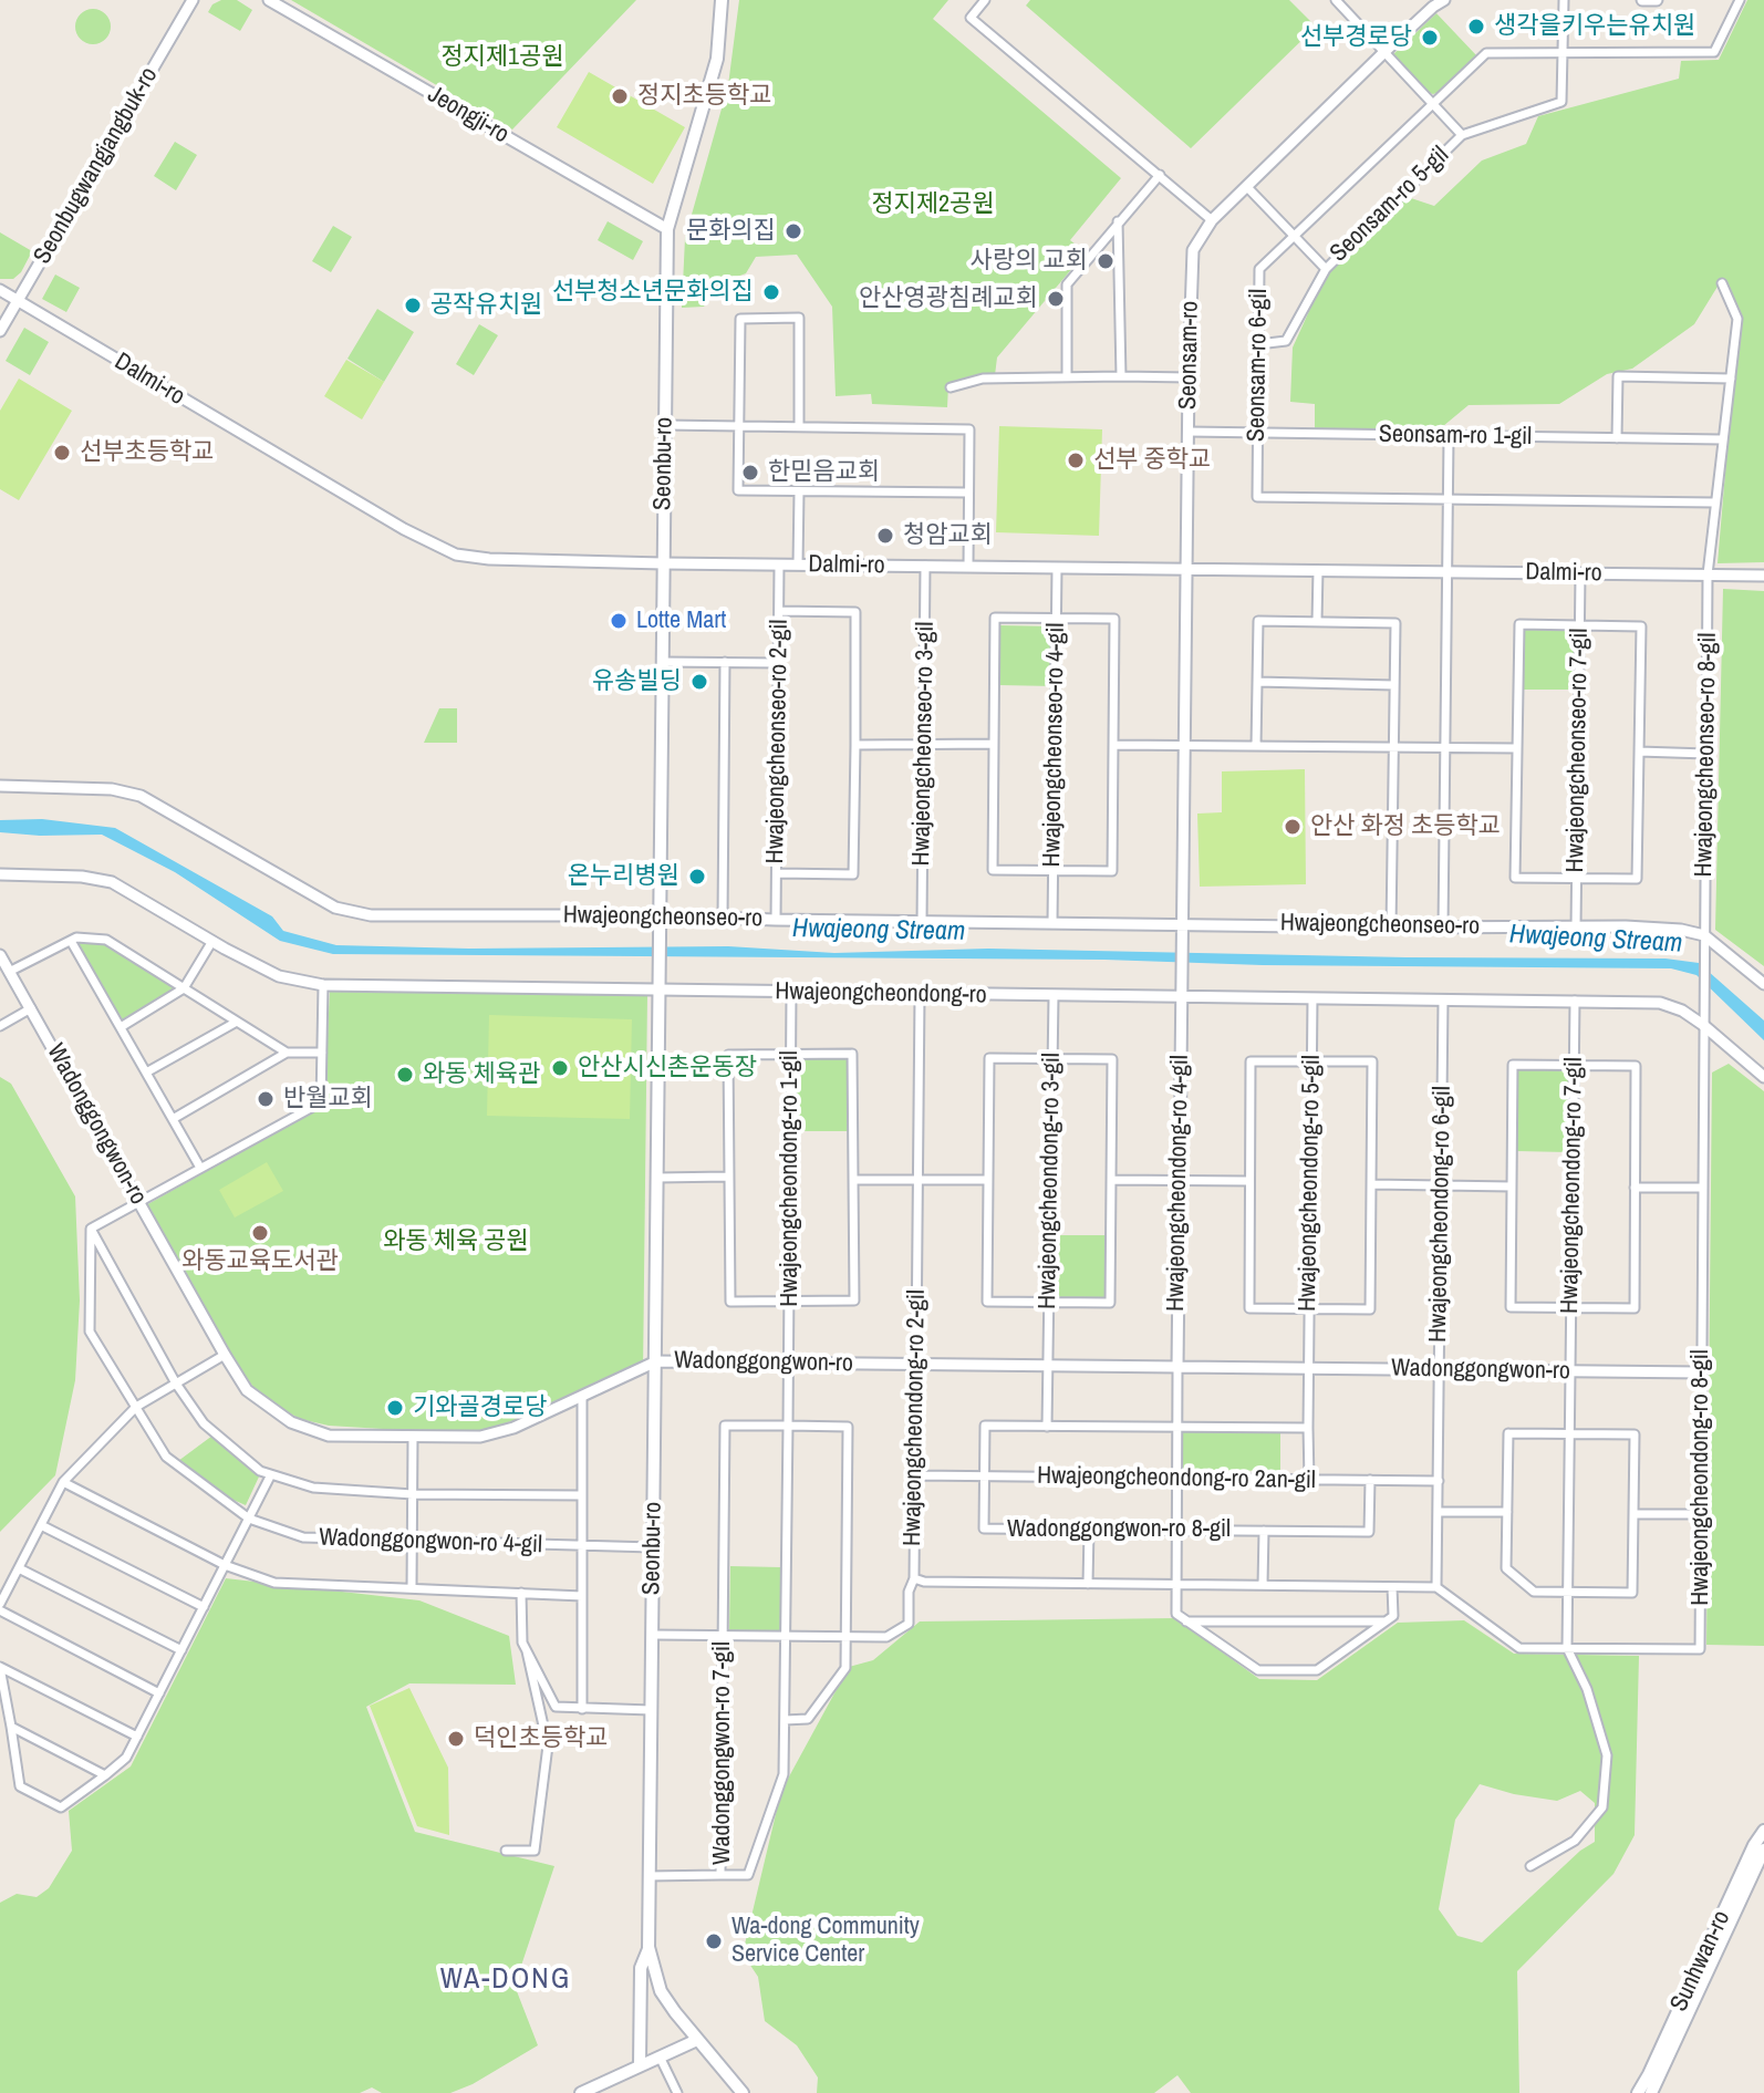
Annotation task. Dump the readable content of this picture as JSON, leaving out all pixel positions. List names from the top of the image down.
{
  "streets": {
    "main road": ["Seonbu-ro", "Sunhwan-ro"],
    "street": [
      "Jeongji-ro",
      "Seonbugwangjangbuk-ro",
      "Seonsam-ro 5-gil",
      "Seonsam-ro",
      "Seonsam-ro 6-gil",
      "Dalmi-ro",
      "Seonsam-ro 1-gil",
      "Hwajeongcheonseo-ro 2-gil",
      "Hwajeongcheonseo-ro 3-gil",
      "Hwajeongcheonseo-ro 4-gil",
      "Hwajeongcheonseo-ro 7-gil",
      "Hwajeongcheonseo-ro 8-gil",
      "Hwajeongcheonseo-ro",
      "Hwajeongcheondong-ro",
      "Wadonggongwon-ro",
      "Hwajeongcheondong-ro 1-gil",
      "Hwajeongcheondong-ro 3-gil",
      "Hwajeongcheondong-ro 4-gil",
      "Hwajeongcheondong-ro 5-gil",
      "Hwajeongcheondong-ro 7-gil",
      "Hwajeongcheondong-ro 6-gil",
      "Hwajeongcheondong-ro 2-gil",
      "Hwajeongcheondong-ro 8-gil",
      "Hwajeongcheondong-ro 2an-gil",
      "Wadonggongwon-ro 8-gil",
      "Wadonggongwon-ro 4-gil",
      "Wadonggongwon-ro 7-gil"
    ]
  },
  "crossings": [
    ["Jeongji-ro", "Seonbu-ro"],
    ["Seonbugwangjangbuk-ro", "Dalmi-ro"],
    ["Seonsam-ro 5-gil", "Seonsam-ro 6-gil"],
    ["Seonsam-ro", "Dalmi-ro"],
    ["Seonsam-ro", "Seonsam-ro 1-gil"],
    ["Seonsam-ro", "Hwajeongcheonseo-ro"],
    ["Seonsam-ro", "Hwajeongcheondong-ro 4-gil"],
    ["Seonsam-ro 6-gil", "Seonsam-ro 1-gil"],
    ["Seonsam-ro 6-gil", "Hwajeongcheonseo-ro 8-gil"],
    ["Dalmi-ro", "Seonbu-ro"],
    ["Dalmi-ro", "Hwajeongcheonseo-ro 2-gil"],
    ["Dalmi-ro", "Hwajeongcheonseo-ro 3-gil"],
    ["Dalmi-ro", "Hwajeongcheonseo-ro 4-gil"],
    ["Dalmi-ro", "Hwajeongcheonseo-ro 7-gil"],
    ["Dalmi-ro", "Hwajeongcheonseo-ro 8-gil"],
    ["Seonsam-ro 1-gil", "Hwajeongcheonseo-ro 8-gil"],
    ["Seonbu-ro", "Hwajeongcheonseo-ro"],
    ["Seonbu-ro", "Hwajeongcheondong-ro"],
    ["Seonbu-ro", "Wadonggongwon-ro"],
    ["Seonbu-ro", "Wadonggongwon-ro 4-gil"],
    ["Hwajeongcheonseo-ro 2-gil", "Hwajeongcheonseo-ro"],
    ["Hwajeongcheonseo-ro 3-gil", "Hwajeongcheonseo-ro"],
    ["Hwajeongcheonseo-ro 4-gil", "Hwajeongcheonseo-ro"],
    ["Hwajeongcheonseo-ro 7-gil", "Hwajeongcheonseo-ro"],
    ["Hwajeongcheonseo-ro 8-gil", "Hwajeongcheonseo-ro"],
    ["Hwajeongcheonseo-ro 8-gil", "Hwajeongcheondong-ro 8-gil"],
    ["Hwajeongcheondong-ro", "Hwajeongcheondong-ro 1-gil"],
    ["Hwajeongcheondong-ro", "Hwajeongcheondong-ro 3-gil"],
    ["Hwajeongcheondong-ro", "Hwajeongcheondong-ro 4-gil"],
    ["Hwajeongcheondong-ro", "Hwajeongcheondong-ro 5-gil"],
    ["Hwajeongcheondong-ro", "Hwajeongcheondong-ro 7-gil"],
    ["Hwajeongcheondong-ro", "Hwajeongcheondong-ro 6-gil"],
    ["Hwajeongcheondong-ro", "Hwajeongcheondong-ro 2-gil"],
    ["Hwajeongcheondong-ro", "Hwajeongcheondong-ro 8-gil"],
    ["Wadonggongwon-ro", "Hwajeongcheondong-ro 1-gil"],
    ["Wadonggongwon-ro", "Hwajeongcheondong-ro 3-gil"],
    ["Wadonggongwon-ro", "Hwajeongcheondong-ro 4-gil"],
    ["Wadonggongwon-ro", "Hwajeongcheondong-ro 5-gil"],
    ["Wadonggongwon-ro", "Hwajeongcheondong-ro 7-gil"],
    ["Wadonggongwon-ro", "Hwajeongcheondong-ro 6-gil"],
    ["Wadonggongwon-ro", "Hwajeongcheondong-ro 2-gil"],
    ["Wadonggongwon-ro", "Hwajeongcheondong-ro 8-gil"],
    ["Wadonggongwon-ro", "Wadonggongwon-ro 7-gil"],
    ["Hwajeongcheondong-ro 1-gil", "Wadonggongwon-ro 7-gil"],
    ["Hwajeongcheondong-ro 3-gil", "Wadonggongwon-ro 8-gil"],
    ["Hwajeongcheondong-ro 7-gil", "Hwajeongcheondong-ro 8-gil"],
    ["Hwajeongcheondong-ro 6-gil", "Hwajeongcheondong-ro 2-gil"],
    ["Hwajeongcheondong-ro 6-gil", "Hwajeongcheondong-ro 8-gil"],
    ["Hwajeongcheondong-ro 6-gil", "Hwajeongcheondong-ro 2an-gil"],
    ["Hwajeongcheondong-ro 2-gil", "Hwajeongcheondong-ro 8-gil"],
    ["Hwajeongcheondong-ro 2-gil", "Hwajeongcheondong-ro 2an-gil"],
    ["Hwajeongcheondong-ro 2an-gil", "Wadonggongwon-ro 8-gil"]
  ],
  "districts": ["WA-DONG"],
  "water": ["Hwajeong Stream"],
  "parks": ["정지제1공원", "정지제2공원", "와동 체육 공원"],
  "places": [
    "생각을키우는유치원",
    "선부경로당",
    "정지초등학교",
    "문화의집",
    "사랑의 교회",
    "선부청소년문화의집",
    "안산영광침례교회",
    "공작유치원",
    "선부초등학교",
    "선부 중학교",
    "한믿음교회",
    "청암교회",
    "Lotte Mart",
    "유송빌딩",
    "안산 화정 초등학교",
    "온누리병원",
    "안산시신촌운동장",
    "와동 체육관",
    "반월교회",
    "와동교육도서관",
    "기와골경로당",
    "덕인초등학교",
    "Wa-dong Community Service Center"
  ]
}
